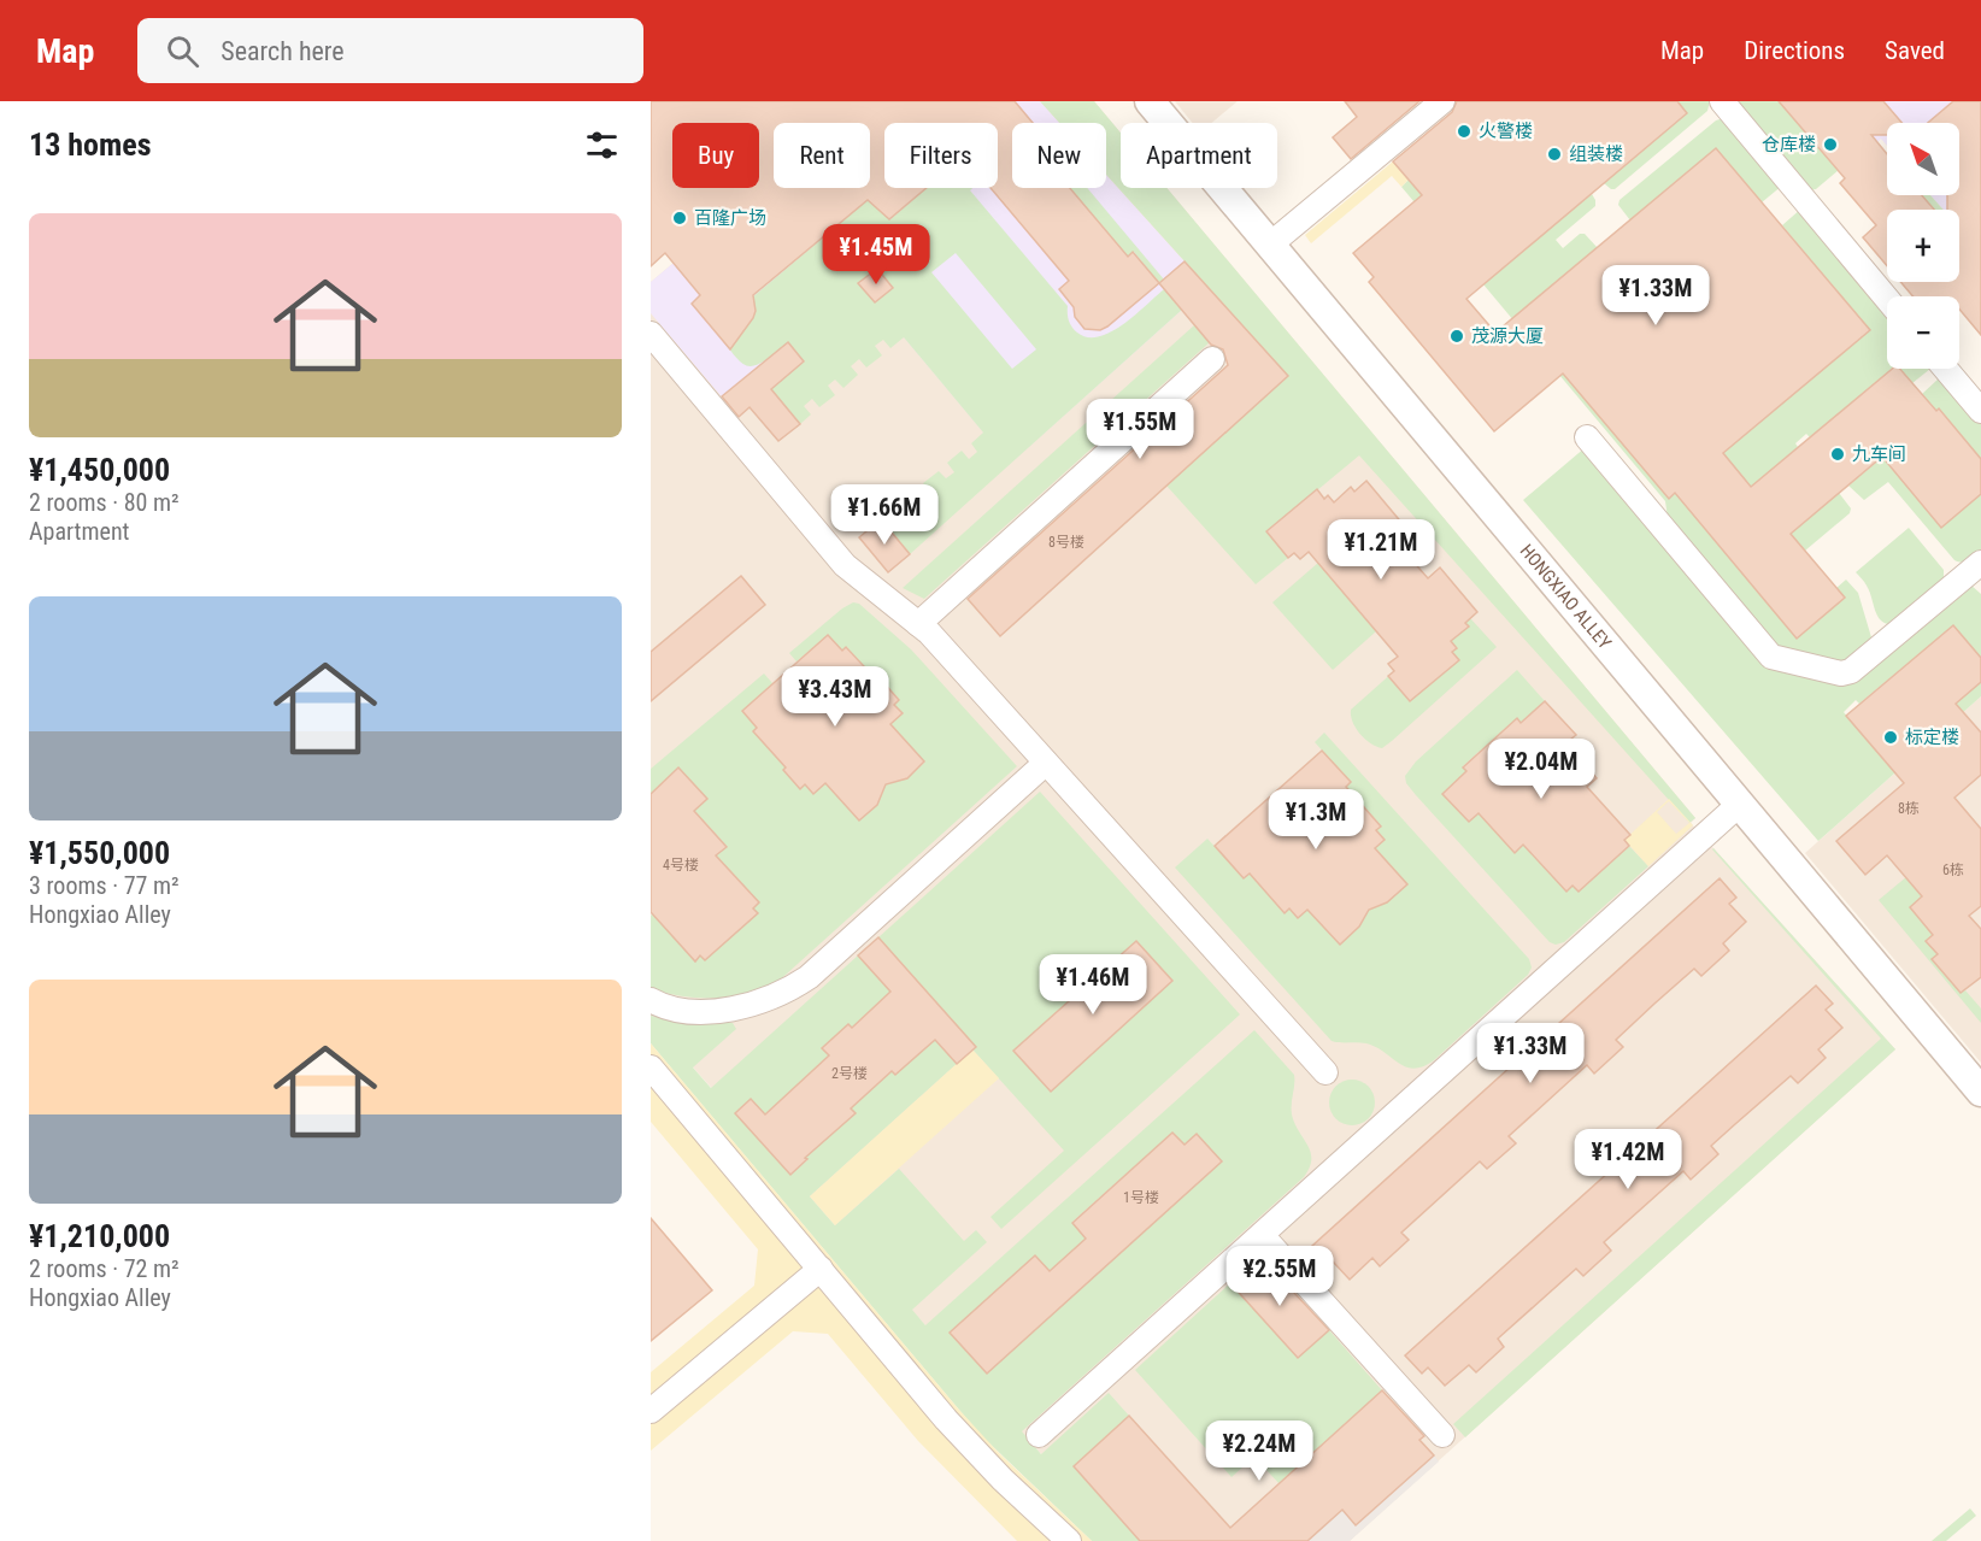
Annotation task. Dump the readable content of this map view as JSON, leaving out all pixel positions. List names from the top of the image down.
{
  "streets": {
    "street": ["HONGXIAO ALLEY"]
  },
  "places": [
    "火警楼",
    "仓库楼",
    "组装楼",
    "百隆广场",
    "茂源大厦",
    "九车间",
    "标定楼"
  ],
  "house_numbers": [
    "8号楼",
    "8栋",
    "4号楼",
    "6栋",
    "2号楼",
    "1号楼"
  ],
  "north": "top left",
  "page": {
    "header": "Map",
    "search": "Search here",
    "nav": ["Map", "Directions", "Saved"],
    "heading": "13 homes",
    "map_buttons": ["+", "−"],
    "chip": [
      "Buy",
      "Rent",
      "Filters",
      "New",
      "Apartment"
    ],
    "list": [
      {
        "name": "¥1,450,000",
        "note": "2 rooms · 80 m² · Apartment"
      },
      {
        "name": "¥1,550,000",
        "note": "3 rooms · 77 m² · Hongxiao Alley"
      },
      {
        "name": "¥1,210,000",
        "note": "2 rooms · 72 m² · Hongxiao Alley"
      }
    ],
    "price": [
      "¥1.45M",
      "¥1.33M",
      "¥1.55M",
      "¥1.66M",
      "¥1.21M",
      "¥3.43M",
      "¥2.04M",
      "¥1.3M",
      "¥1.46M",
      "¥1.33M",
      "¥1.42M",
      "¥2.55M",
      "¥2.24M"
    ]
  }
}
